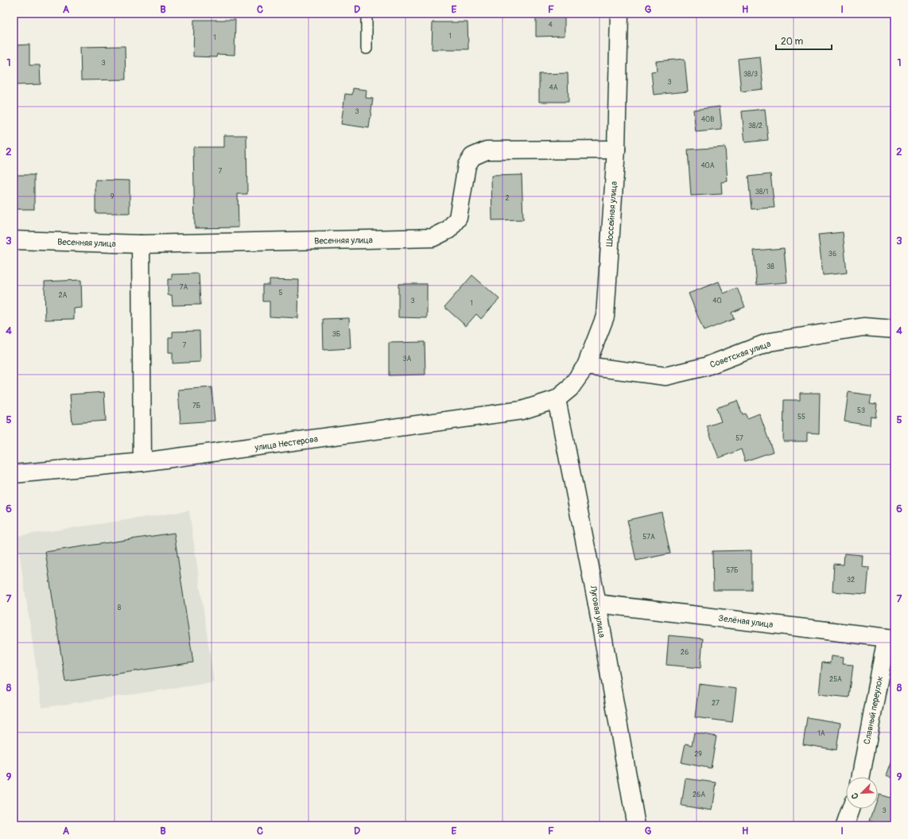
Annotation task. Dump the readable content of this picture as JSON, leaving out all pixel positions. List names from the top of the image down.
{
  "streets": {
    "street": [
      "Шоссейная улица",
      "Весенняя улица",
      "Советская улица",
      "улица Нестерова",
      "Луговая улица",
      "Зелёная улица",
      "Славный переулок"
    ]
  },
  "crossings": [
    ["Шоссейная улица", "Весенняя улица"],
    ["Шоссейная улица", "Советская улица"],
    ["Шоссейная улица", "улица Нестерова"],
    ["Шоссейная улица", "Луговая улица"],
    ["улица Нестерова", "Луговая улица"],
    ["Луговая улица", "Зелёная улица"],
    ["Зелёная улица", "Славный переулок"]
  ],
  "house_numbers": [
    "4",
    "1",
    "1",
    "3",
    "38/3",
    "3",
    "4А",
    "3",
    "40В",
    "38/2",
    "40А",
    "7",
    "38/1",
    "9",
    "2",
    "36",
    "38",
    "7А",
    "5",
    "2А",
    "3",
    "40",
    "1",
    "3Б",
    "7",
    "3А",
    "7Б",
    "53",
    "55",
    "57",
    "57А",
    "57Б",
    "32",
    "8",
    "26",
    "25А",
    "27",
    "1А",
    "29",
    "26А",
    "3"
  ],
  "scale_bar": "20 m",
  "north": "bottom left",
  "grid": {
    "columns": [
      "A",
      "B",
      "C",
      "D",
      "E",
      "F",
      "G",
      "H",
      "I"
    ],
    "rows": [
      "1",
      "2",
      "3",
      "4",
      "5",
      "6",
      "7",
      "8",
      "9"
    ]
  }
}
